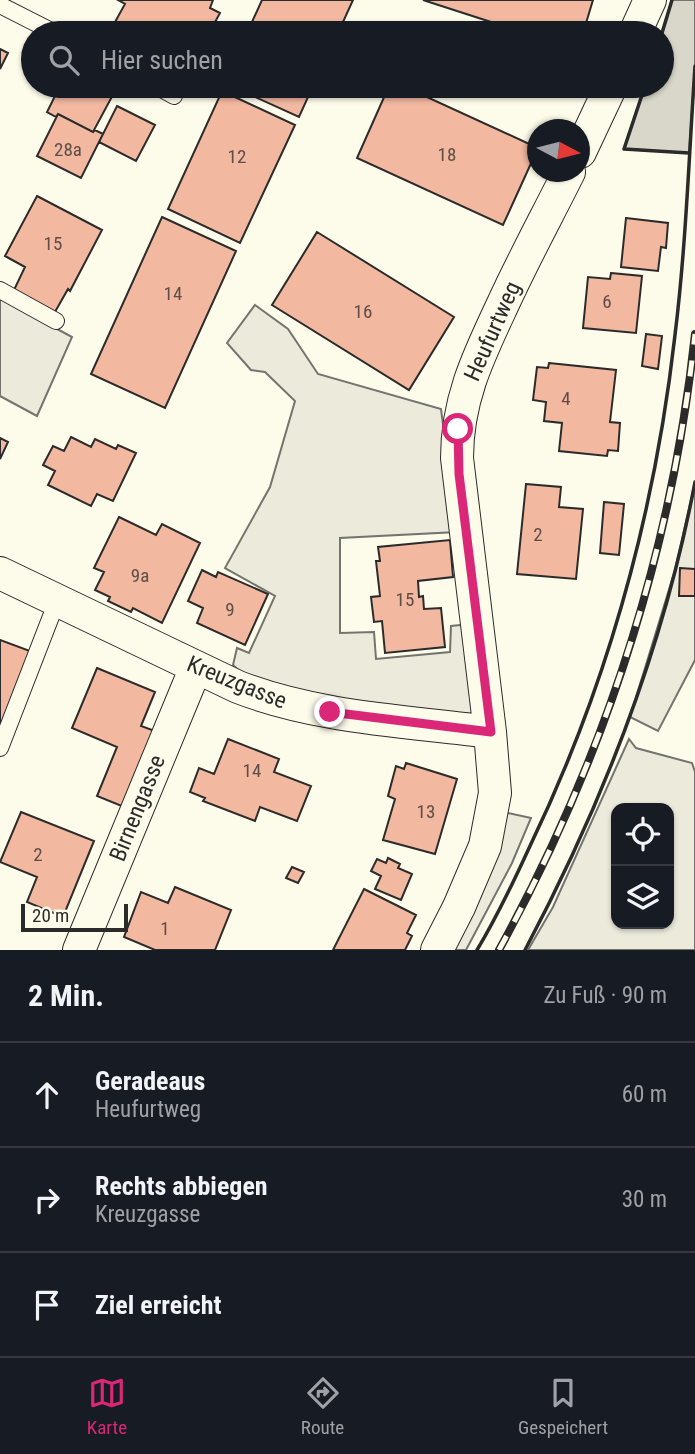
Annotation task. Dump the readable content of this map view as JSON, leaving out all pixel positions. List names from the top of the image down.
{
  "streets": {
    "street": ["Heufurtweg", "Kreuzgasse", "Birnengasse"]
  },
  "crossings": [
    ["Heufurtweg", "Kreuzgasse"],
    ["Kreuzgasse", "Birnengasse"]
  ],
  "house_numbers": [
    "28a",
    "18",
    "12",
    "15",
    "14",
    "6",
    "16",
    "4",
    "2",
    "9a",
    "15",
    "9",
    "14",
    "13",
    "2",
    "1"
  ],
  "scale_bar": "20 m",
  "north": "right",
  "page": {
    "search": "Hier suchen",
    "scale": "20 m",
    "heading": ["2 Min.", "Zu Fuß · 90 m"],
    "list": [
      ["Geradeaus", "Heufurtweg", "60 m"],
      ["Rechts abbiegen", "Kreuzgasse", "30 m"],
      "Ziel erreicht"
    ],
    "nav": ["Karte", "Route", "Gespeichert"]
  }
}
